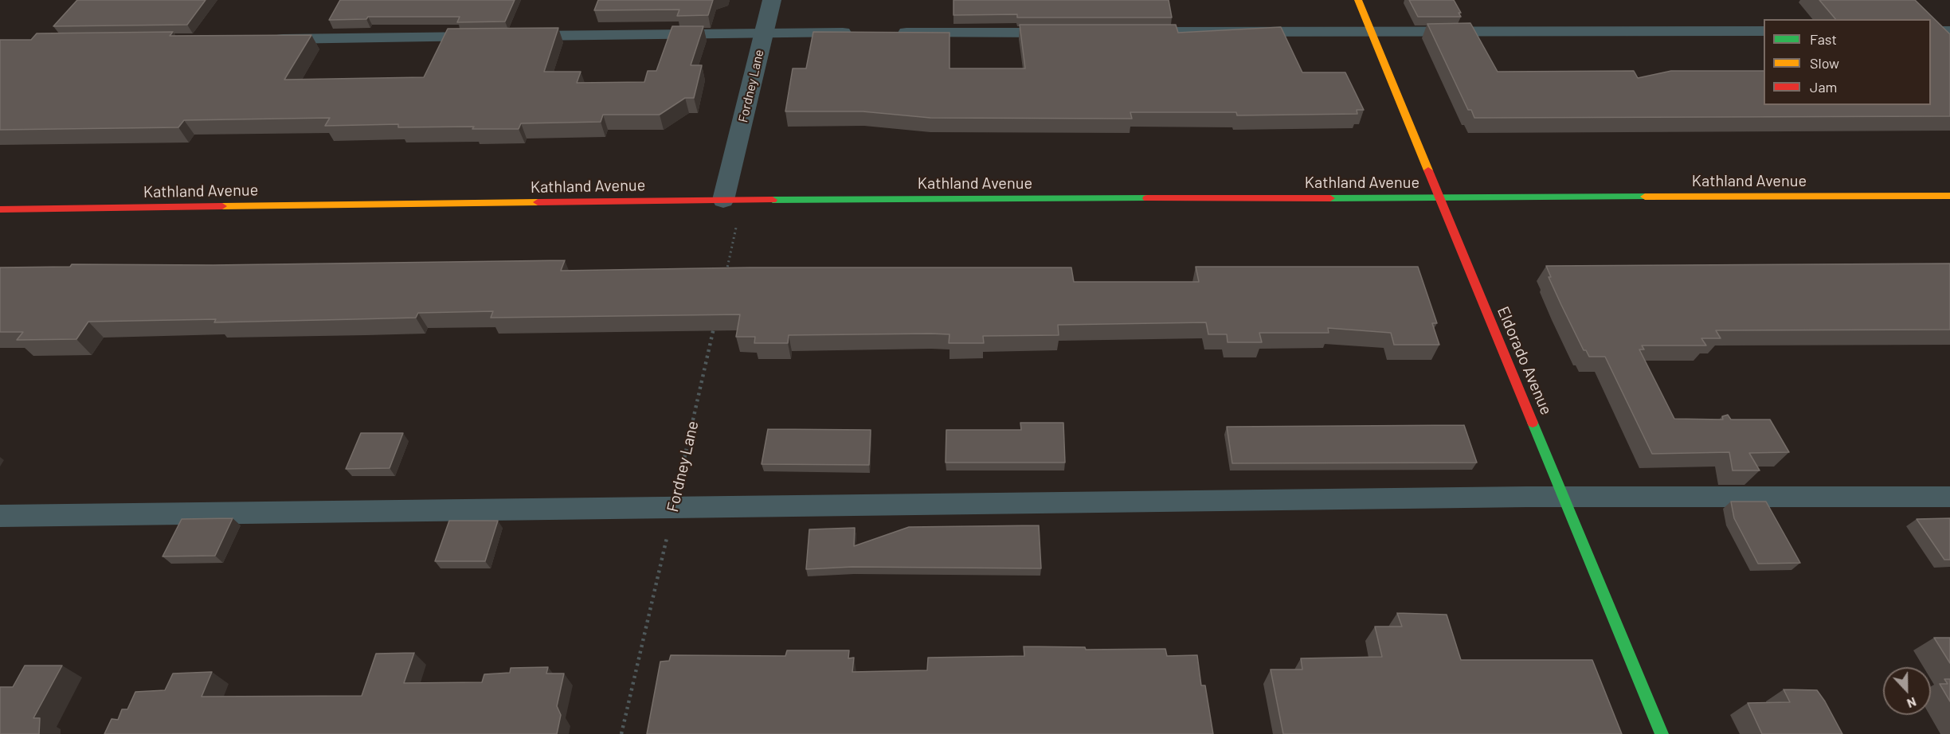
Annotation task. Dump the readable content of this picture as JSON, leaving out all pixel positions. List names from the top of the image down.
{
  "streets": {
    "street": ["Fordney Lane", "Kathland Avenue", "Eldorado Avenue"]
  },
  "crossings": [
    ["Fordney Lane", "Kathland Avenue"],
    ["Kathland Avenue", "Eldorado Avenue"]
  ],
  "legend": ["Fast", "Slow", "Jam"],
  "north": "bottom"
}
